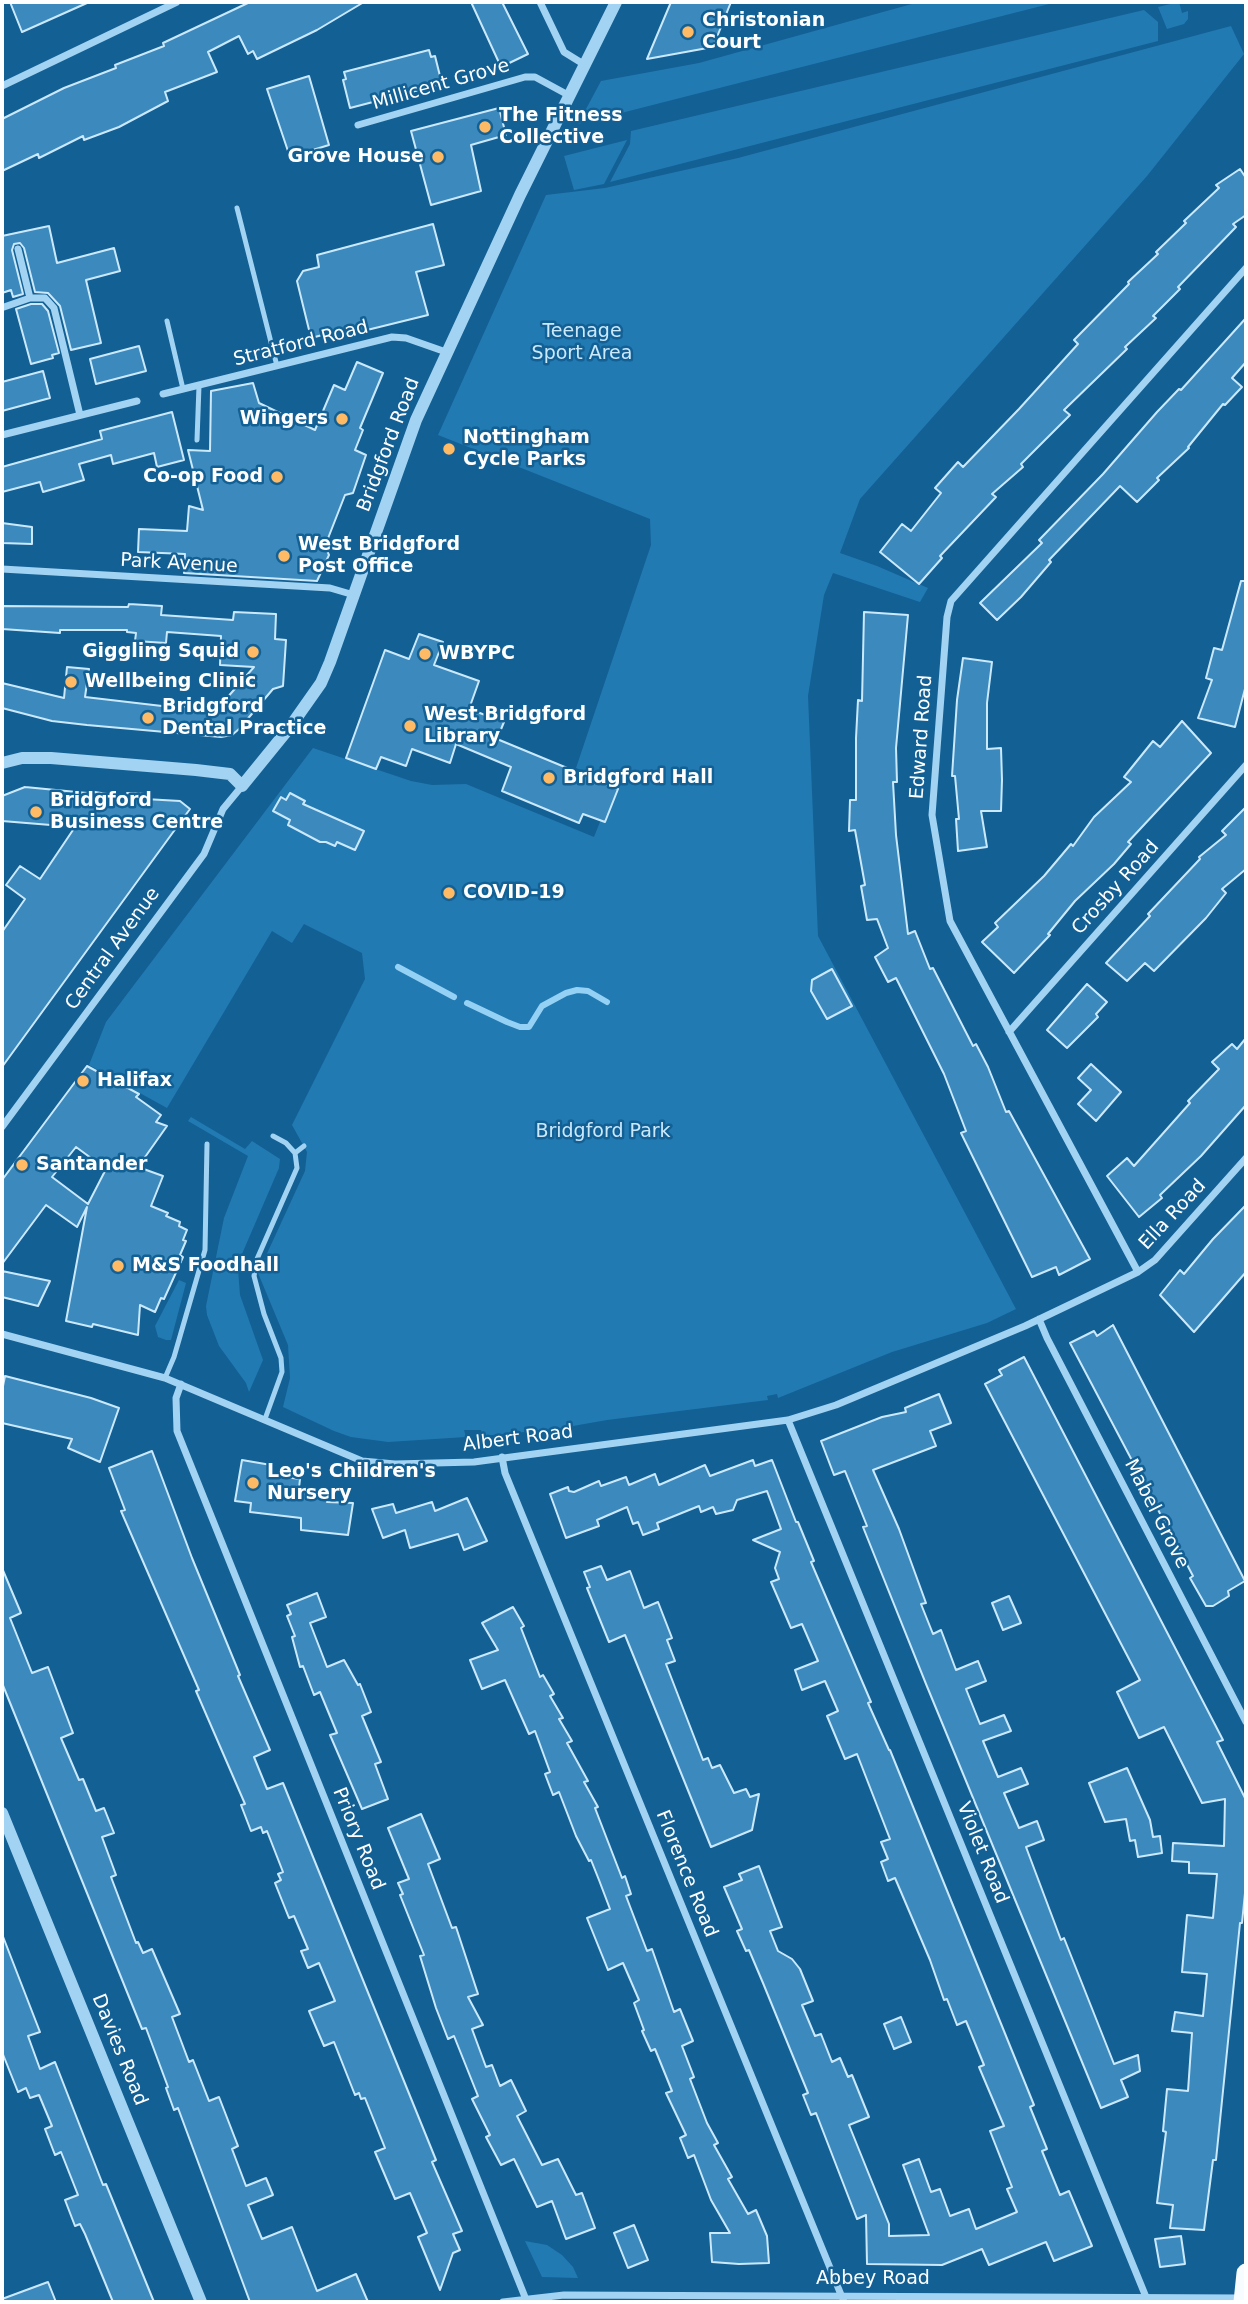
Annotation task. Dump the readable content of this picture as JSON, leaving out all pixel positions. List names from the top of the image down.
{
  "streets": {
    "street": [
      "Millicent Grove",
      "Stratford Road",
      "Bridgford Road",
      "Park Avenue",
      "Edward Road",
      "Crosby Road",
      "Central Avenue",
      "Ella Road",
      "Albert Road",
      "Mabel Grove",
      "Priory Road",
      "Violet Road",
      "Florence Road",
      "Davies Road",
      "Abbey Road"
    ]
  },
  "crossings": [
    ["Millicent Grove", "Bridgford Road"],
    ["Stratford Road", "Bridgford Road"],
    ["Bridgford Road", "Park Avenue"],
    ["Bridgford Road", "Central Avenue"],
    ["Edward Road", "Crosby Road"],
    ["Edward Road", "Ella Road"],
    ["Ella Road", "Albert Road"],
    ["Ella Road", "Mabel Grove"],
    ["Albert Road", "Mabel Grove"],
    ["Albert Road", "Priory Road"],
    ["Albert Road", "Violet Road"],
    ["Albert Road", "Florence Road"],
    ["Priory Road", "Abbey Road"],
    ["Violet Road", "Abbey Road"],
    ["Florence Road", "Abbey Road"]
  ],
  "parks": ["Teenage Sport Area", "Bridgford Park"],
  "places": [
    "Christonian Court",
    "The Fitness Collective",
    "Grove House",
    "Wingers",
    "Nottingham Cycle Parks",
    "Co-op Food",
    "West Bridgford Post Office",
    "Giggling Squid",
    "WBYPC",
    "Wellbeing Clinic",
    "Bridgford Dental Practice",
    "West Bridgford Library",
    "Bridgford Hall",
    "Bridgford Business Centre",
    "COVID-19",
    "Halifax",
    "Santander",
    "M&S Foodhall",
    "Leo's Children's Nursery"
  ]
}
